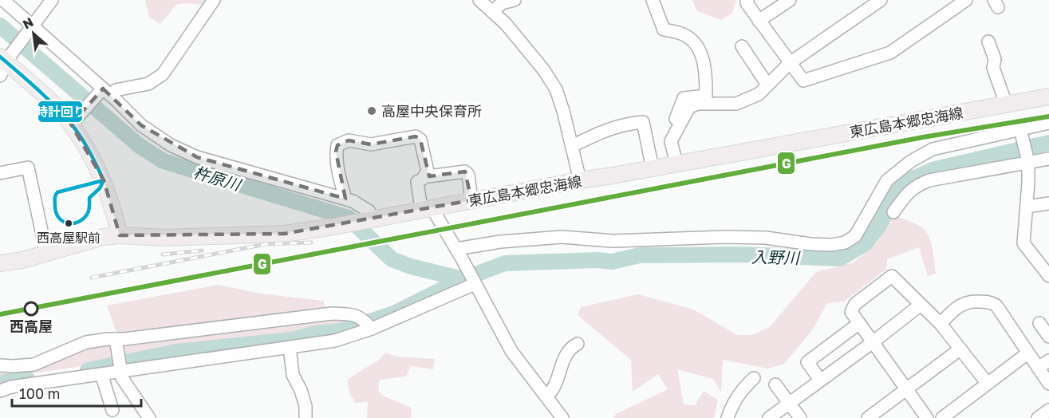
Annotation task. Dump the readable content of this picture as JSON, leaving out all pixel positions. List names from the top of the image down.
{
  "streets": {
    "main road": ["東広島本郷忠海線"]
  },
  "water": ["杵原川", "入野川"],
  "places": ["高屋中央保育所", "西高屋駅前", "西高屋"],
  "lines": ["transit line 時計回り", "transit line G"],
  "scale_bar": "100 m",
  "north": "top left"
}
